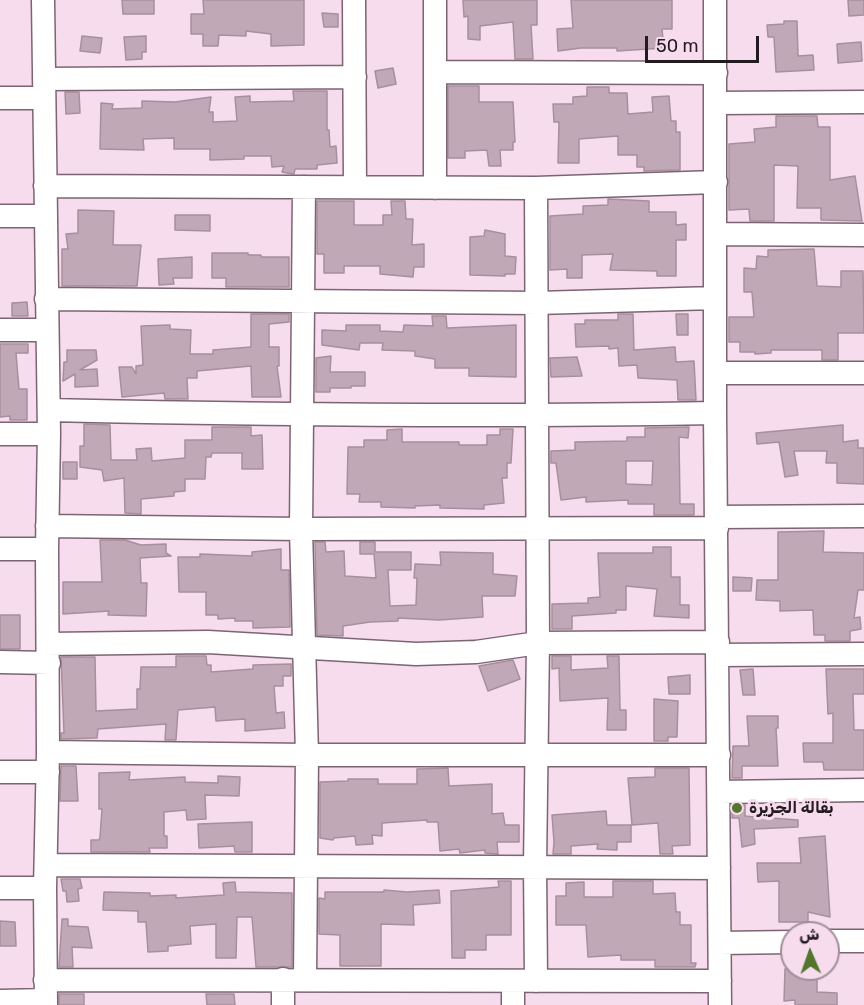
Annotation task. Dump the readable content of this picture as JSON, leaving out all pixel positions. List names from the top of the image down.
{
  "places": ["بقالة الجزيرة"],
  "scale_bar": "50 m",
  "north": "top"
}
